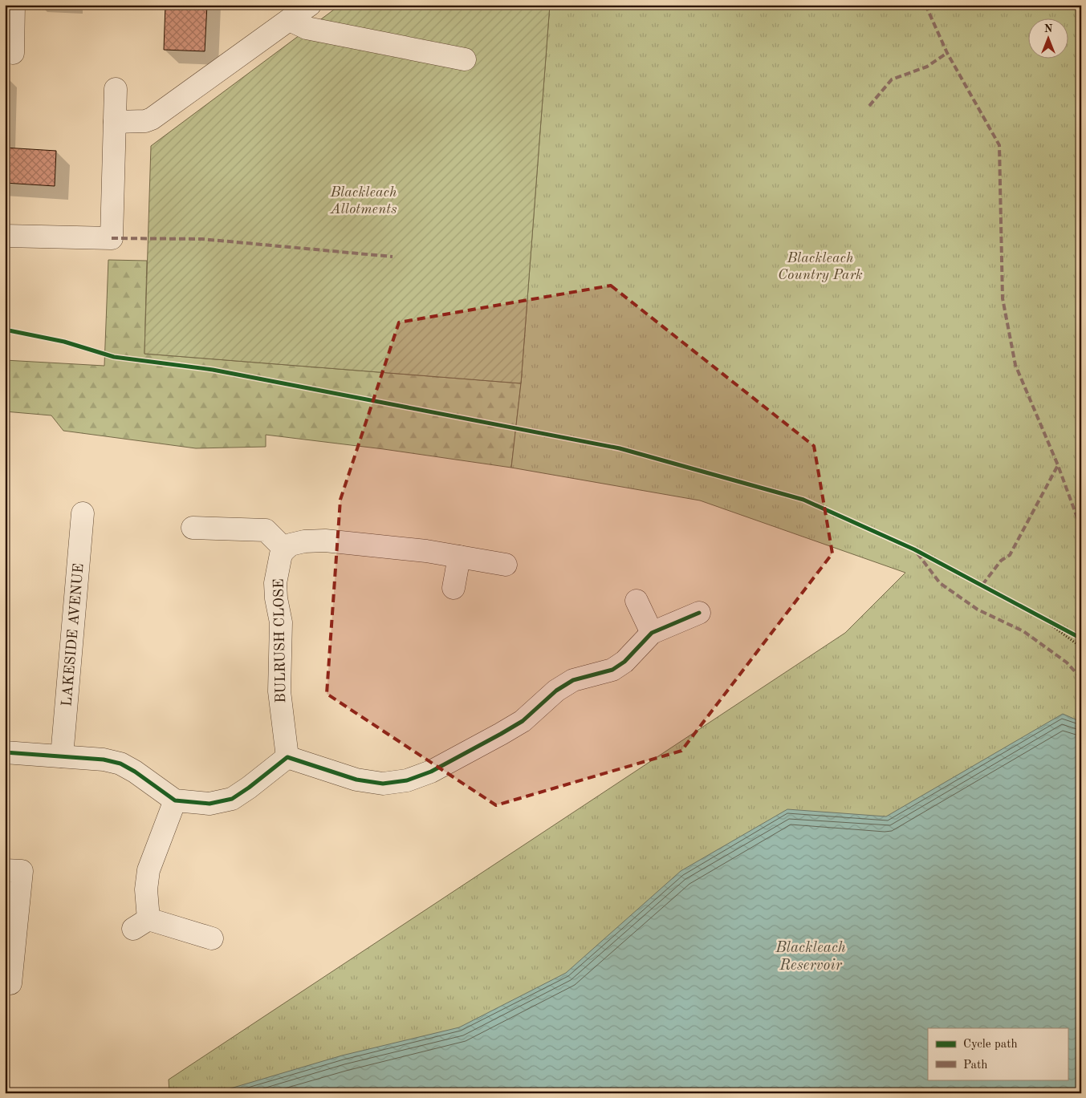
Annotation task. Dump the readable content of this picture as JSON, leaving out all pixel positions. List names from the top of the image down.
{
  "streets": {
    "street": ["LAKESIDE AVENUE", "BULRUSH CLOSE"]
  },
  "water": ["Blackleach Reservoir"],
  "parks": ["Blackleach Allotments", "Blackleach Country Park"],
  "legend": ["Cycle path", "Path"],
  "north": "top"
}
